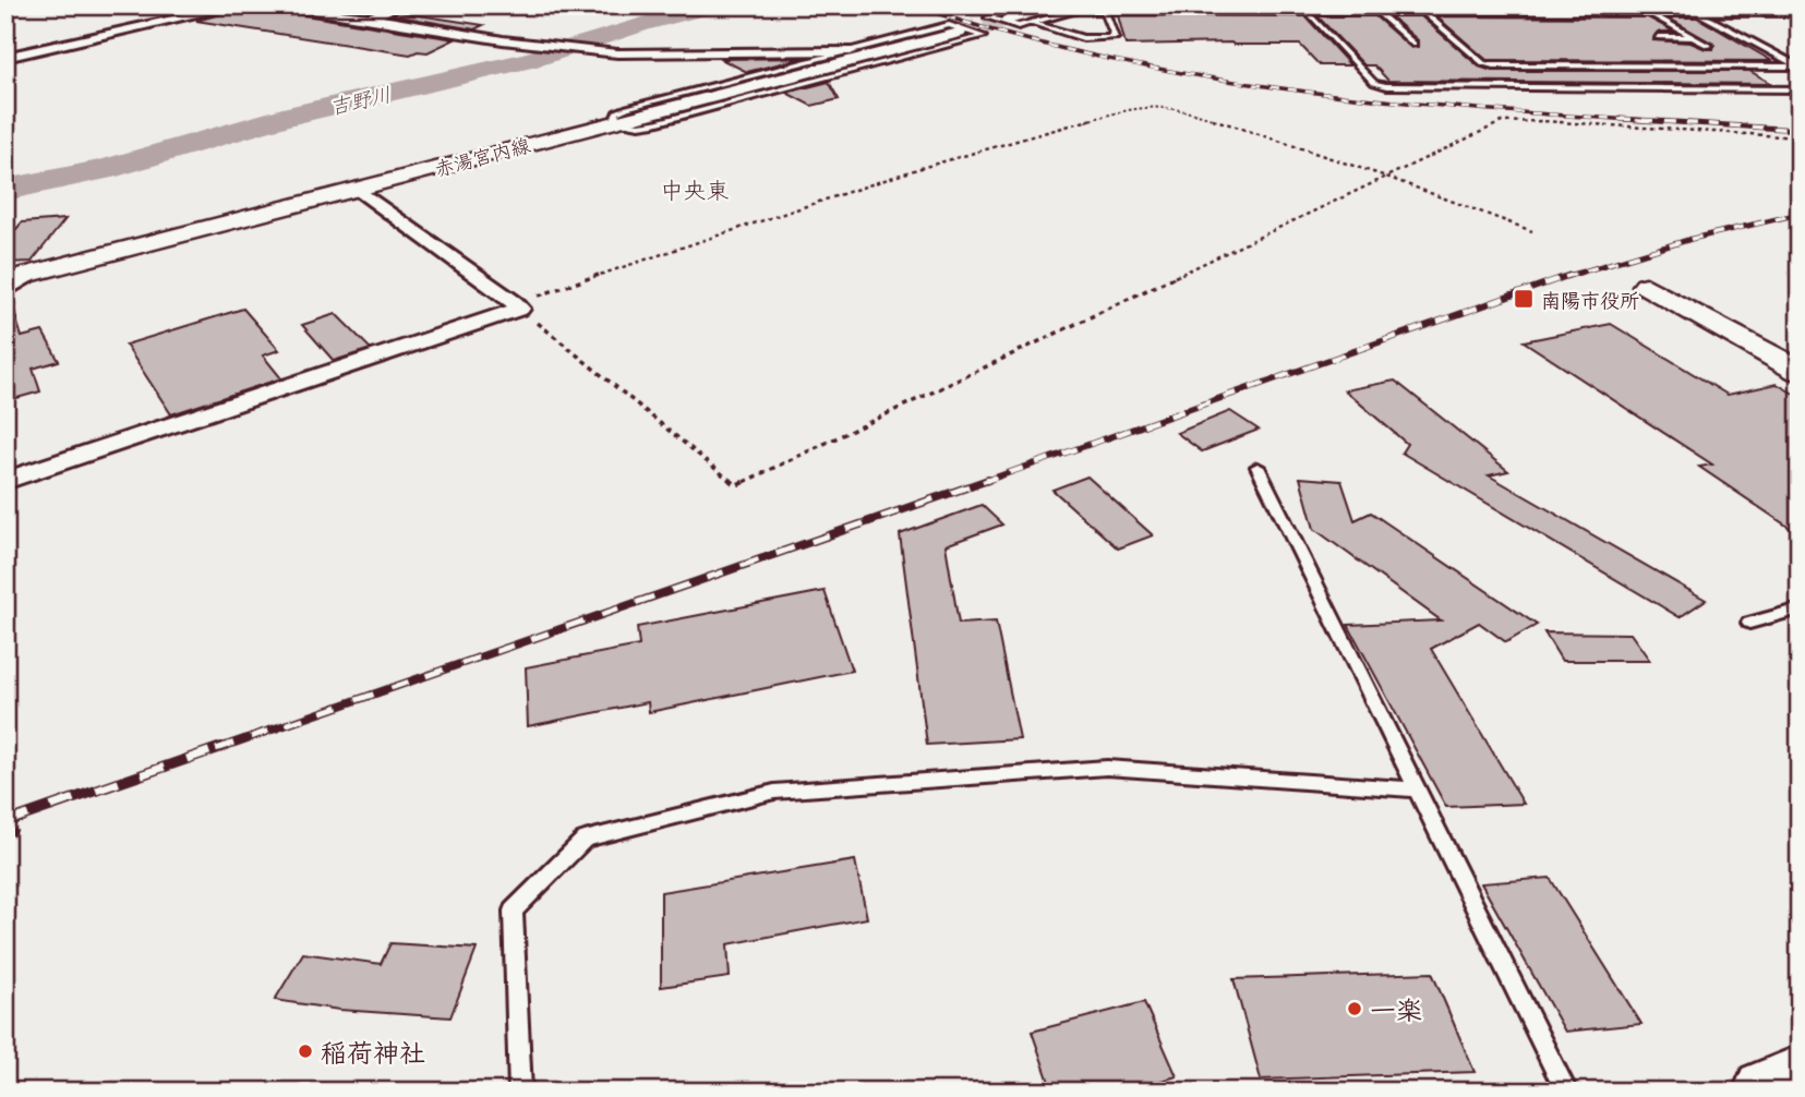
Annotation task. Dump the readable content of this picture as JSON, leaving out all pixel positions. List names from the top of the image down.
{
  "streets": {
    "main road": ["赤湯宮内線"]
  },
  "districts": ["中央東"],
  "water": ["吉野川"],
  "places": {
    "transit": ["南陽市役所"],
    "other": ["一楽", "稲荷神社"]
  }
}
